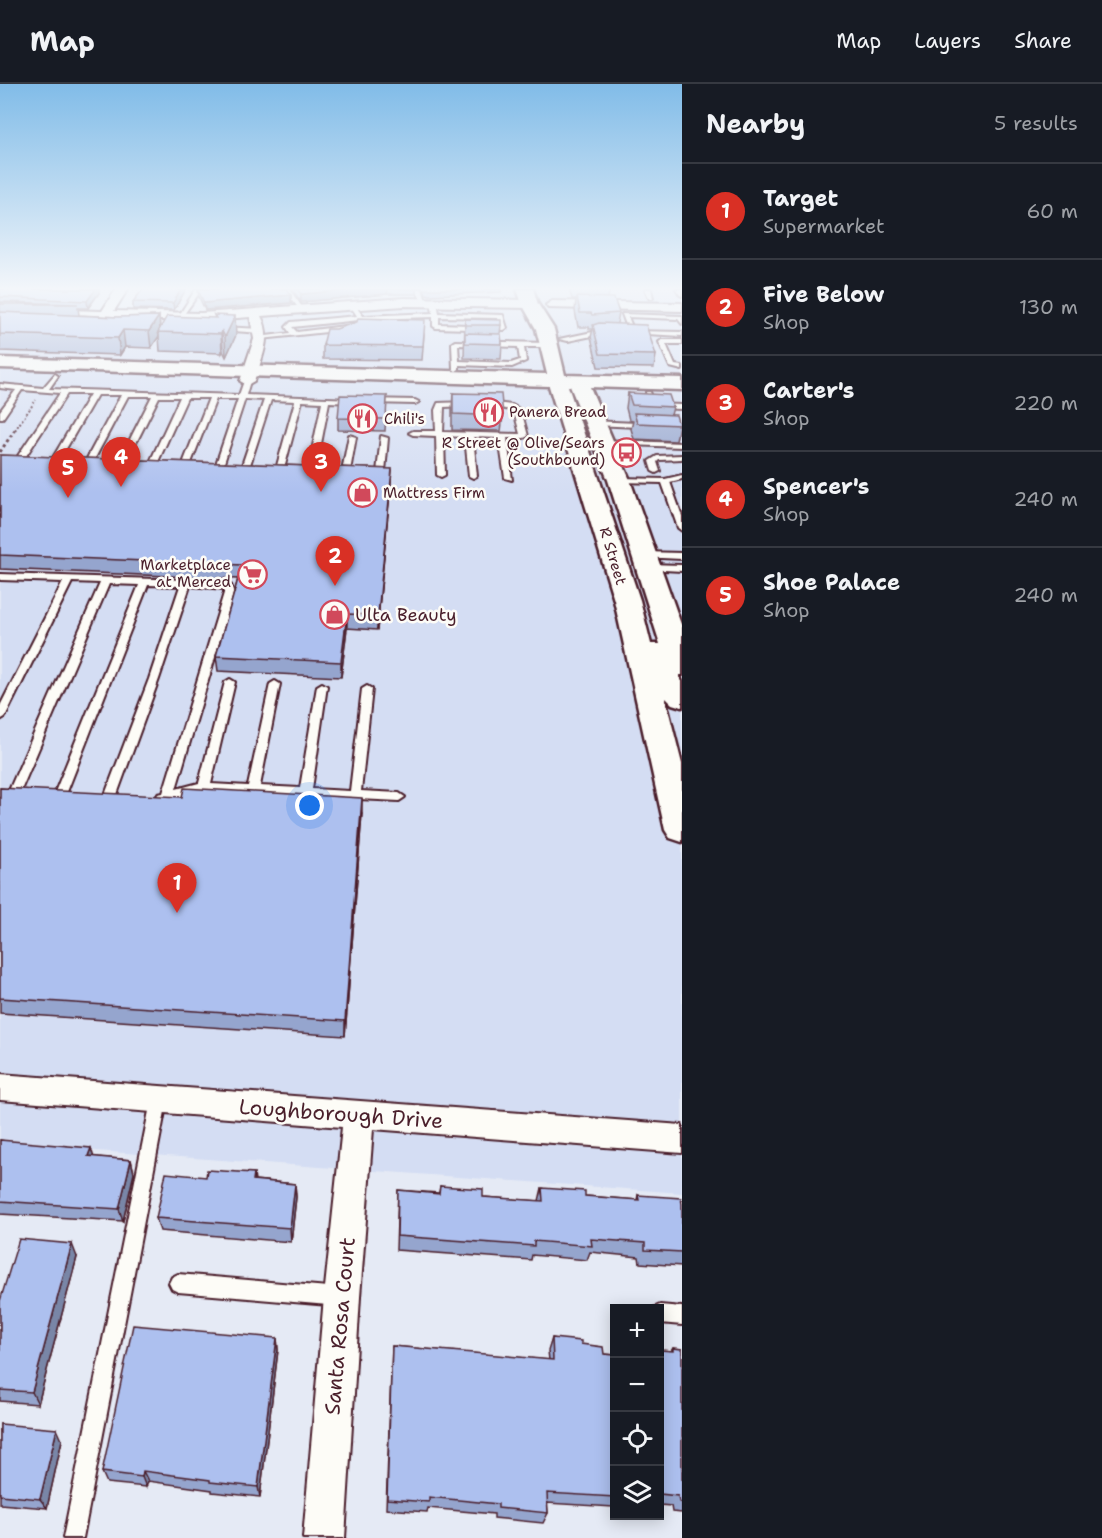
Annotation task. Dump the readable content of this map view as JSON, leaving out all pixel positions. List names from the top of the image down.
{
  "streets": {
    "street": ["R Street", "Loughborough Drive", "Santa Rosa Court"]
  },
  "crossings": [
    ["Loughborough Drive", "Santa Rosa Court"]
  ],
  "places": {
    "restaurant": ["Panera Bread", "Chili's"],
    "bus stop": ["R Street @ Olive/Sears (Southbound)"],
    "shop": ["Mattress Firm", "Ulta Beauty"],
    "supermarket": ["Marketplace at Merced"]
  },
  "page": {
    "header": "Map",
    "nav": ["Map", "Layers", "Share"],
    "heading": ["Nearby", "5 results"],
    "list": [
      {
        "mark": "1",
        "name": "Target",
        "note": "Supermarket",
        "value": "60 m"
      },
      {
        "mark": "2",
        "name": "Five Below",
        "note": "Shop",
        "value": "130 m"
      },
      {
        "mark": "3",
        "name": "Carter's",
        "note": "Shop",
        "value": "220 m"
      },
      {
        "mark": "4",
        "name": "Spencer's",
        "note": "Shop",
        "value": "240 m"
      },
      {
        "mark": "5",
        "name": "Shoe Palace",
        "note": "Shop",
        "value": "240 m"
      }
    ],
    "pins": [
      "4",
      "3",
      "5",
      "2",
      "1"
    ],
    "map_buttons": ["+", "−"]
  }
}
